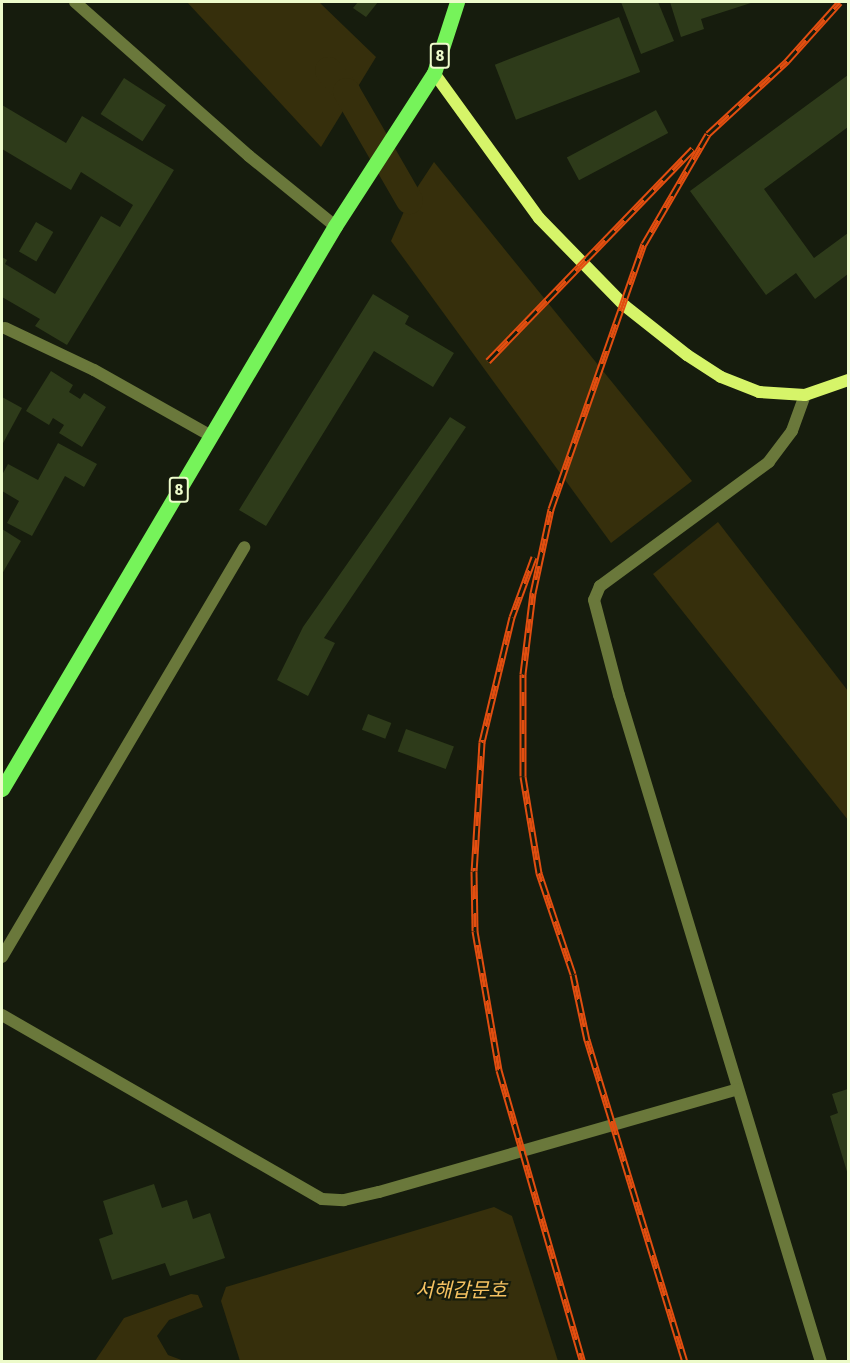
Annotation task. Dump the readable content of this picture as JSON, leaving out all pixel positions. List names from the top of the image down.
{
  "streets": {
    "main road": ["8"]
  },
  "water": ["서해갑문호"]
}
